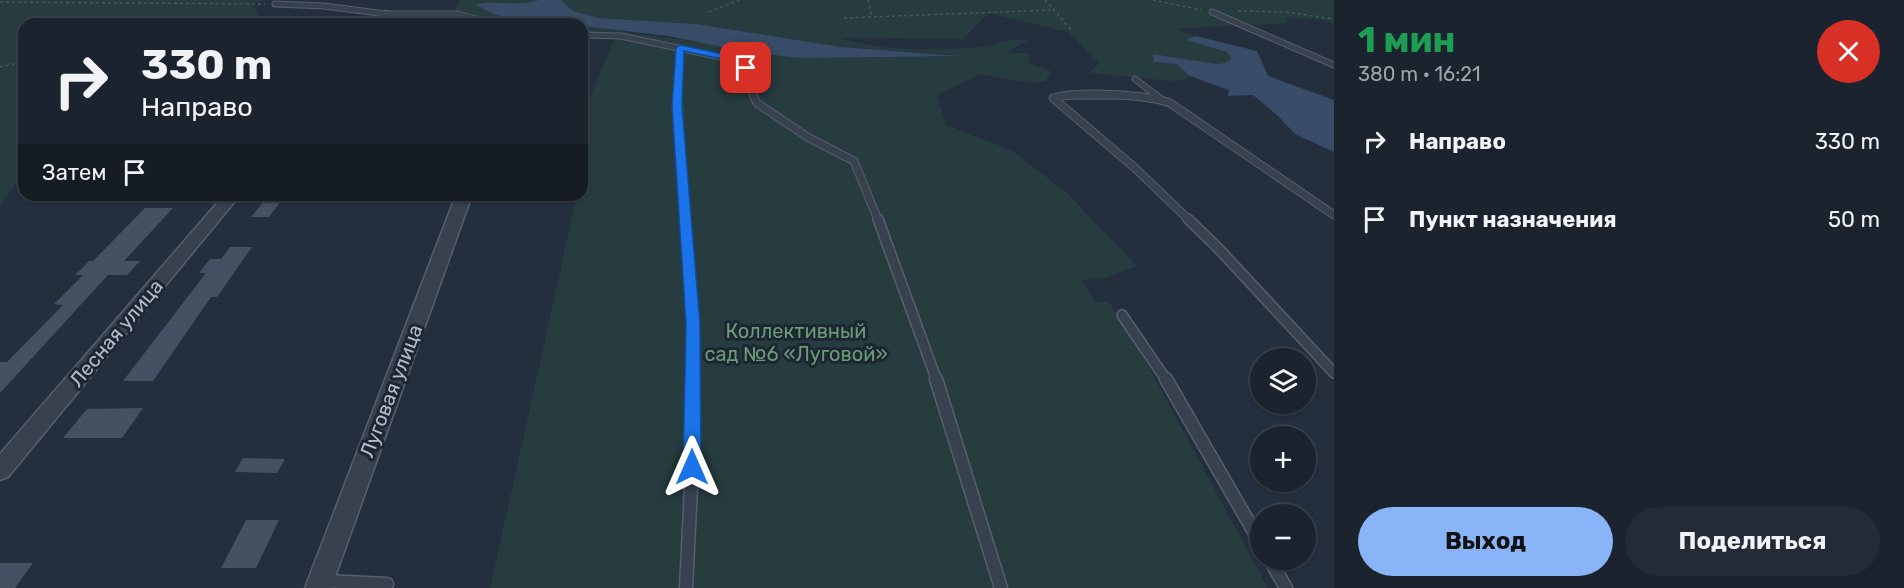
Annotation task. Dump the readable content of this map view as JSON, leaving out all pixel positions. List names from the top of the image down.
{
  "streets": {
    "street": ["Лесная улица", "Луговая улица"]
  },
  "parks": ["Коллективный сад №6 «Луговой»"],
  "page": {
    "heading": ["1 мин", "380 m · 16:21"],
    "turn": ["330 m", "Направо"],
    "list": [
      {
        "name": "Направо",
        "value": "330 m"
      },
      {
        "name": "Пункт назначения",
        "value": "50 m"
      }
    ],
    "then": "Затем",
    "map_buttons": ["+", "−"],
    "buttons": ["Выход", "Поделиться"]
  }
}
